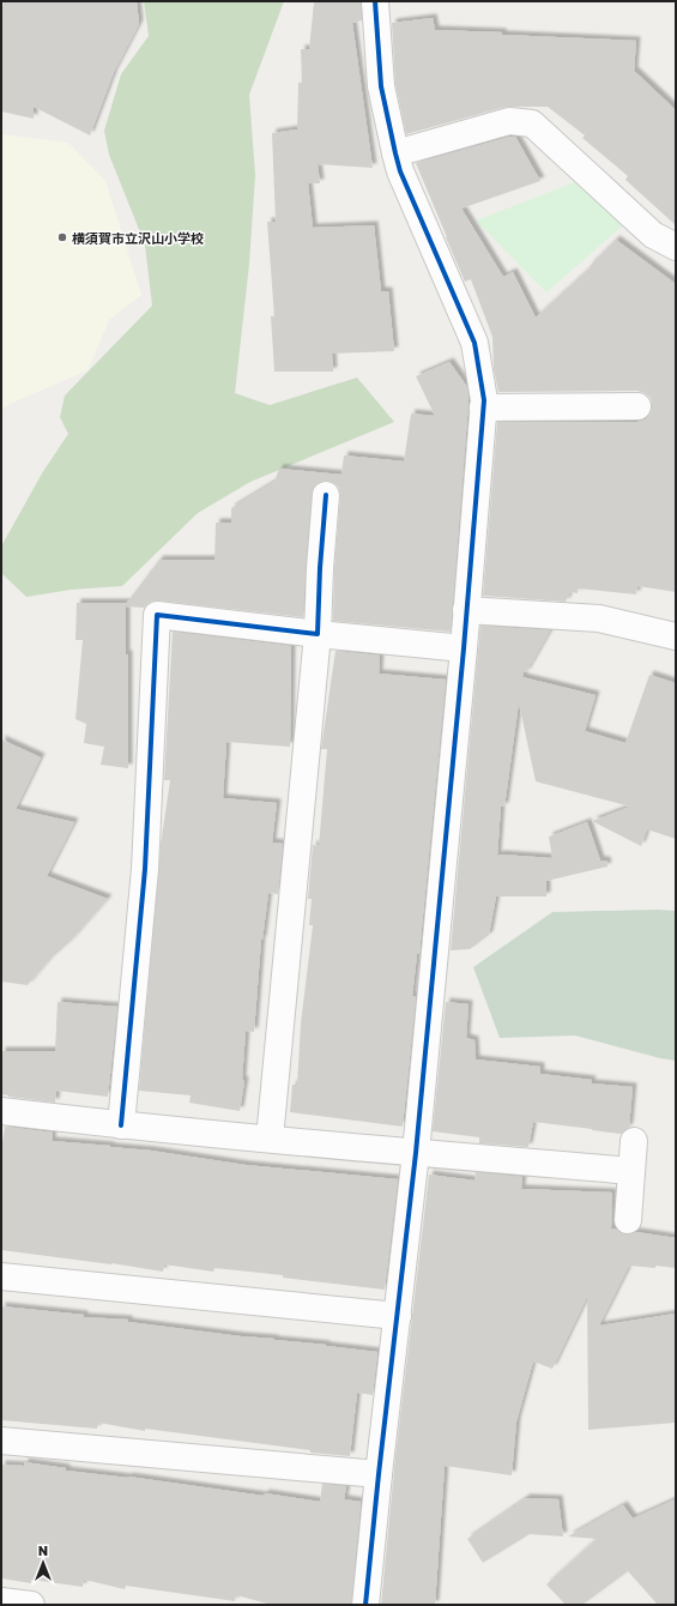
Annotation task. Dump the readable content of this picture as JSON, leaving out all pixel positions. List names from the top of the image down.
{
  "places": ["横須賀市立沢山小学校"],
  "north": "top"
}
